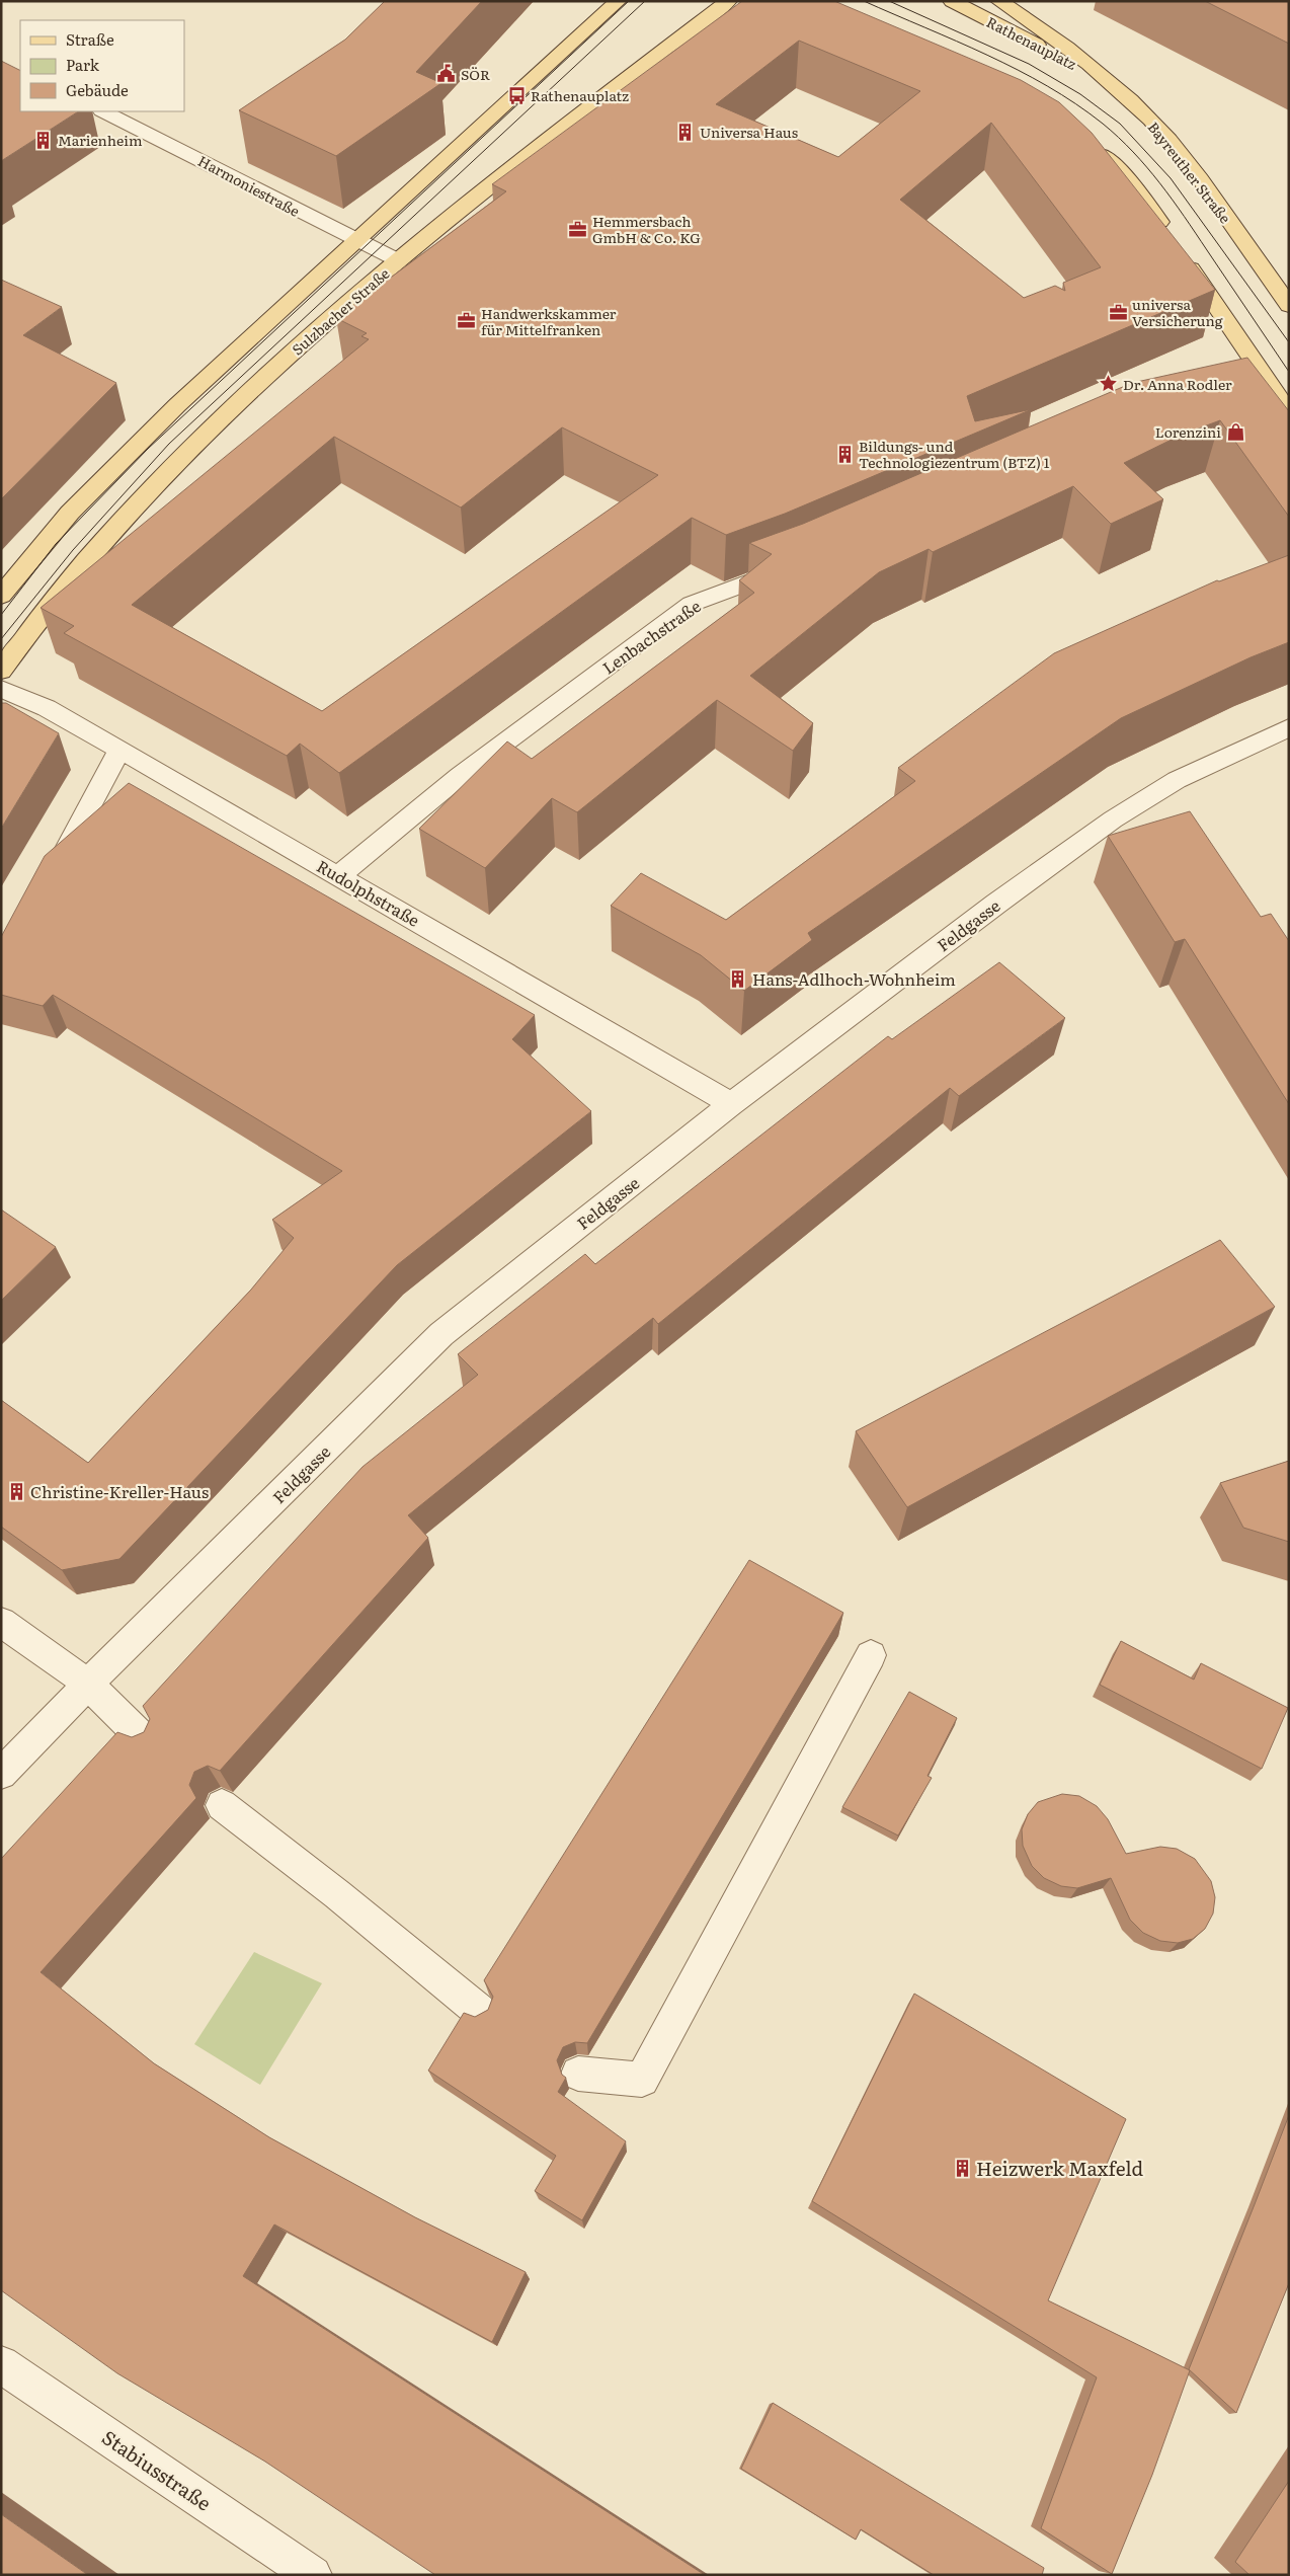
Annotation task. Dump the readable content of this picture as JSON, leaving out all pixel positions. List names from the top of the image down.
{
  "streets": {
    "main road": ["Rathenauplatz", "Bayreuther Straße", "Sulzbacher Straße"],
    "street": [
      "Harmoniestraße",
      "Lenbachstraße",
      "Rudolphstraße",
      "Feldgasse",
      "Stabiusstraße"
    ]
  },
  "crossings": [
    ["Rathenauplatz", "Bayreuther Straße"],
    ["Harmoniestraße", "Sulzbacher Straße"],
    ["Lenbachstraße", "Rudolphstraße"],
    ["Rudolphstraße", "Feldgasse"]
  ],
  "places": {
    "public building": ["SÖR"],
    "bus stop": ["Rathenauplatz"],
    "building": [
      "Universa Haus",
      "Marienheim",
      "Bildungs- und Technologiezentrum (BTZ) 1",
      "Hans-Adlhoch-Wohnheim",
      "Christine-Kreller-Haus",
      "Heizwerk Maxfeld"
    ],
    "office": ["Hemmersbach GmbH & Co. KG", "universa Versicherung", "Handwerkskammer für Mittelfranken"],
    "place": ["Dr. Anna Rodler"],
    "shop": ["Lorenzini"]
  },
  "legend": ["Straße", "Park", "Gebäude"]
}
